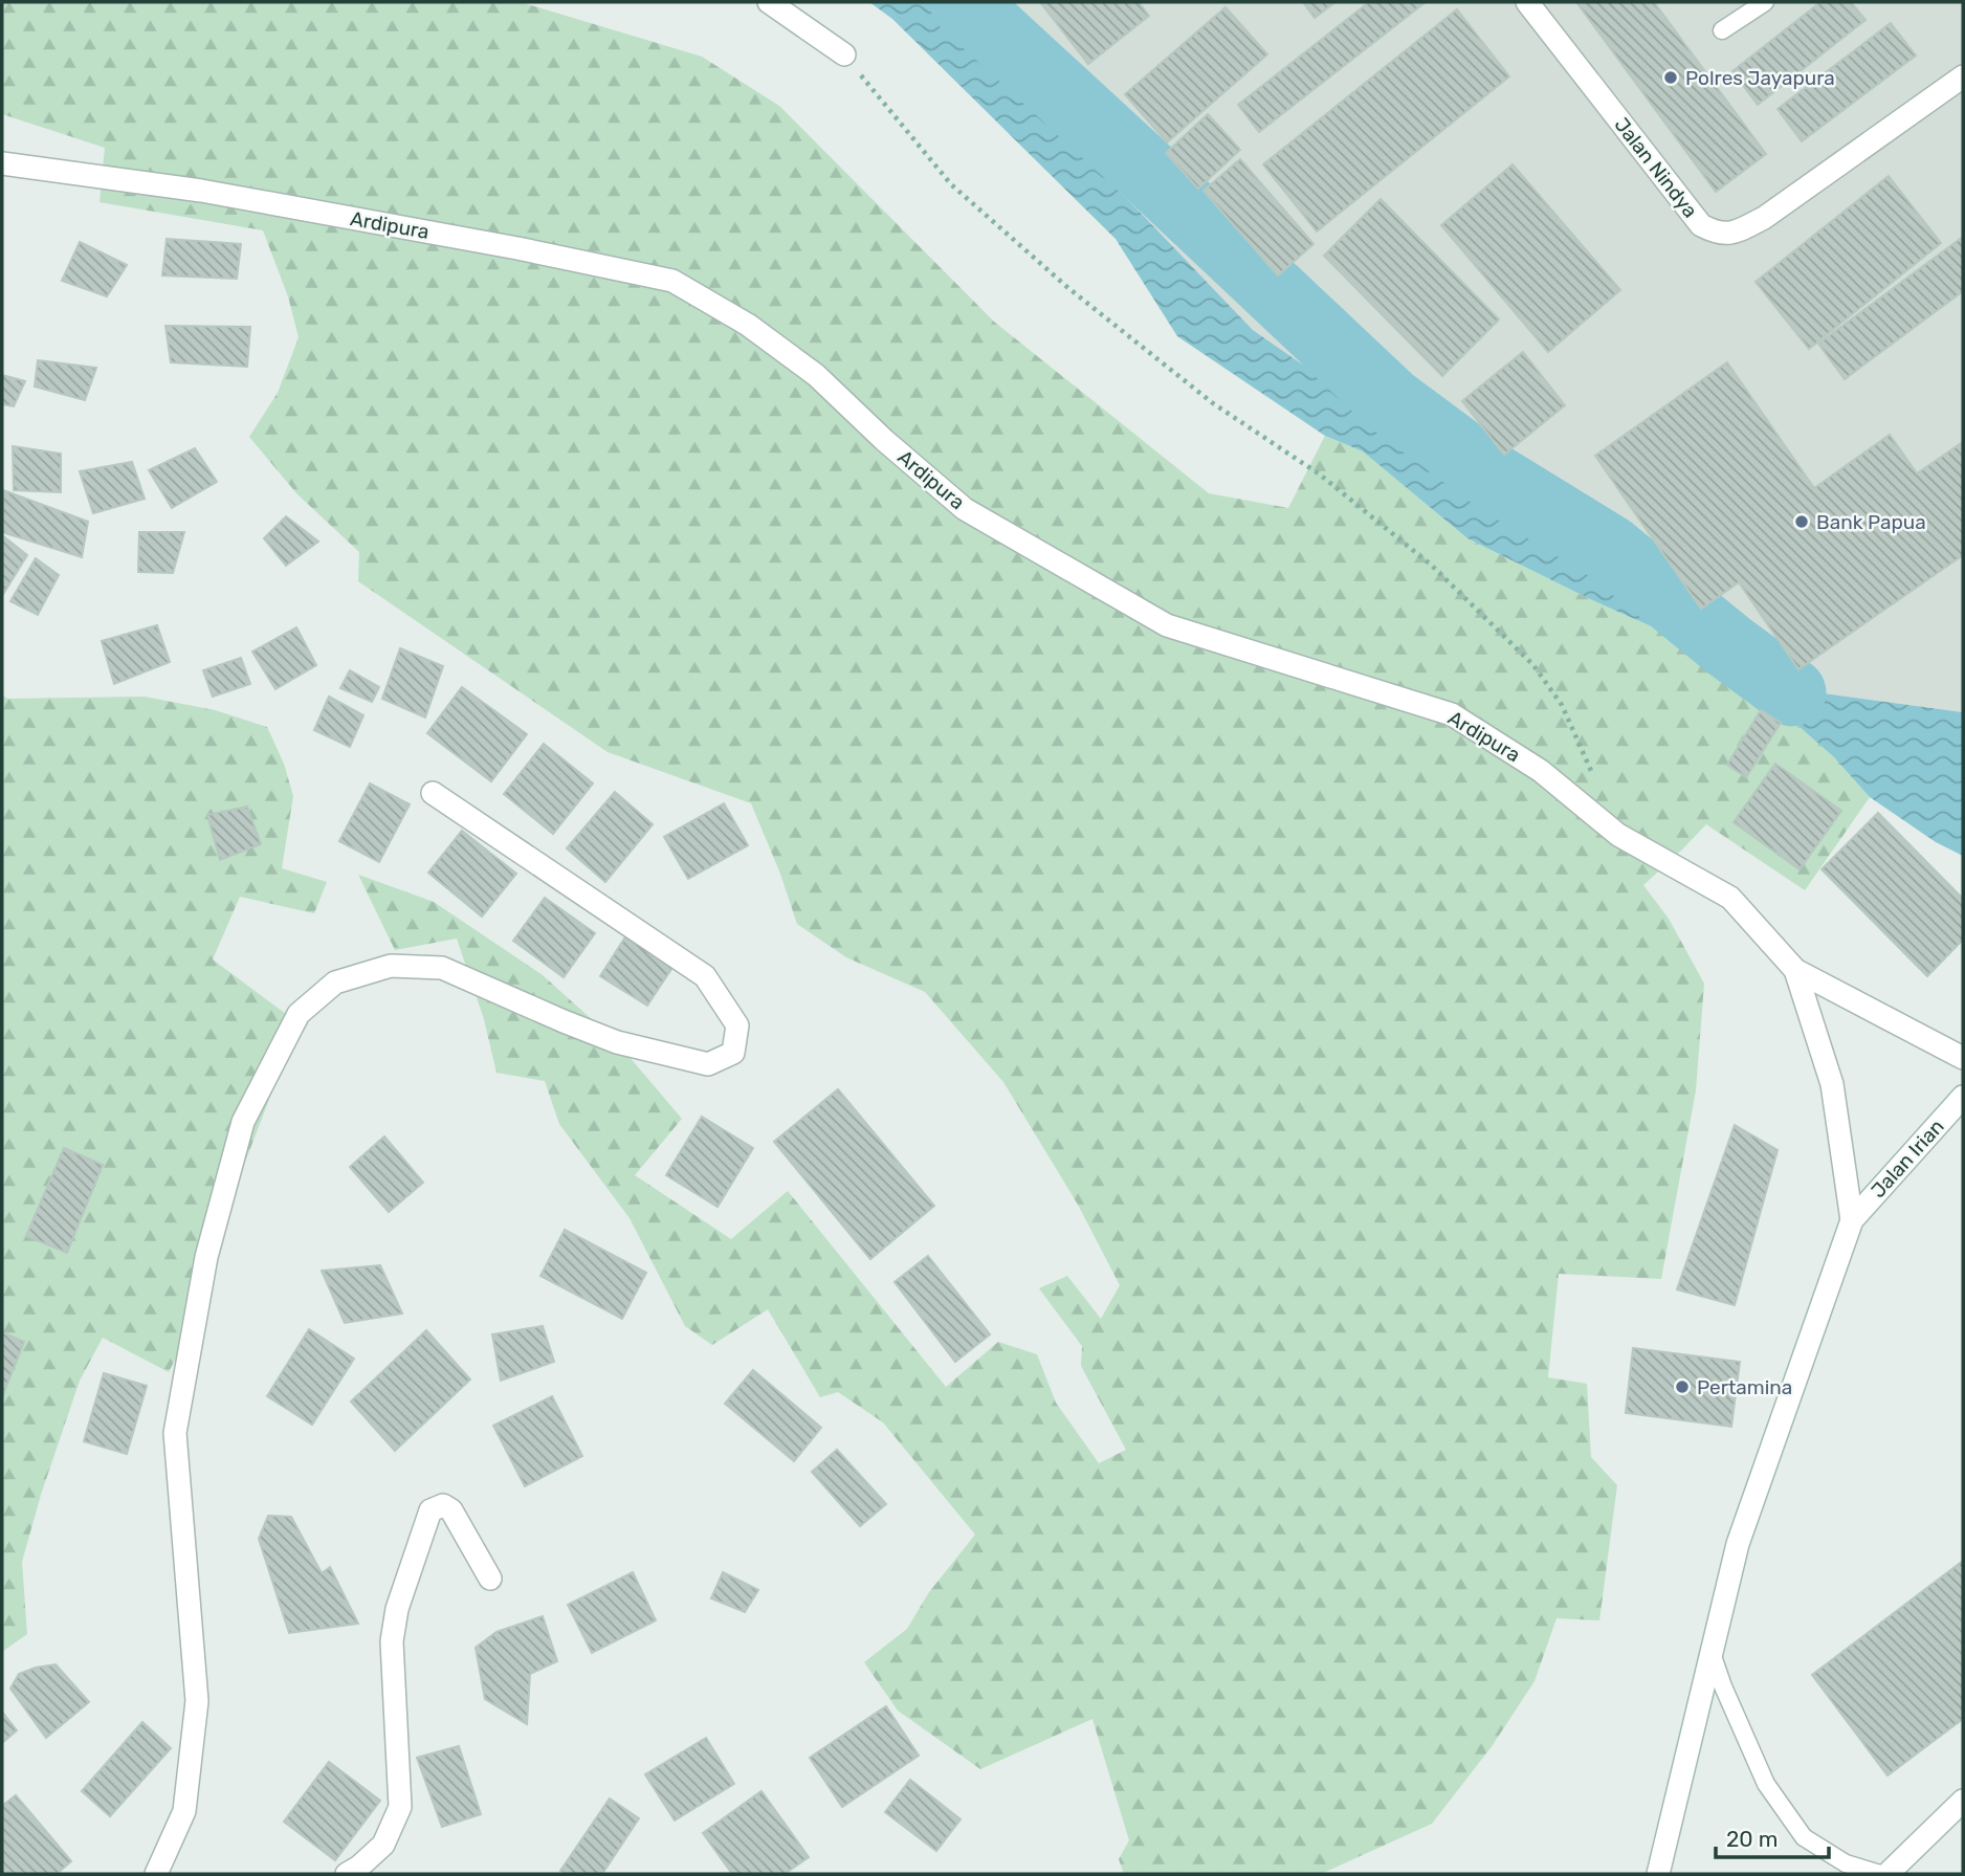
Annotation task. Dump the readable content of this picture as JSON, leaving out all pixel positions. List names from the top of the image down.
{
  "streets": {
    "street": ["Jalan Nindya", "Ardipura", "Jalan Irian"]
  },
  "crossings": [
    ["Ardipura", "Jalan Irian"]
  ],
  "places": ["Polres Jayapura", "Bank Papua", "Pertamina"],
  "scale_bar": "20 m"
}
